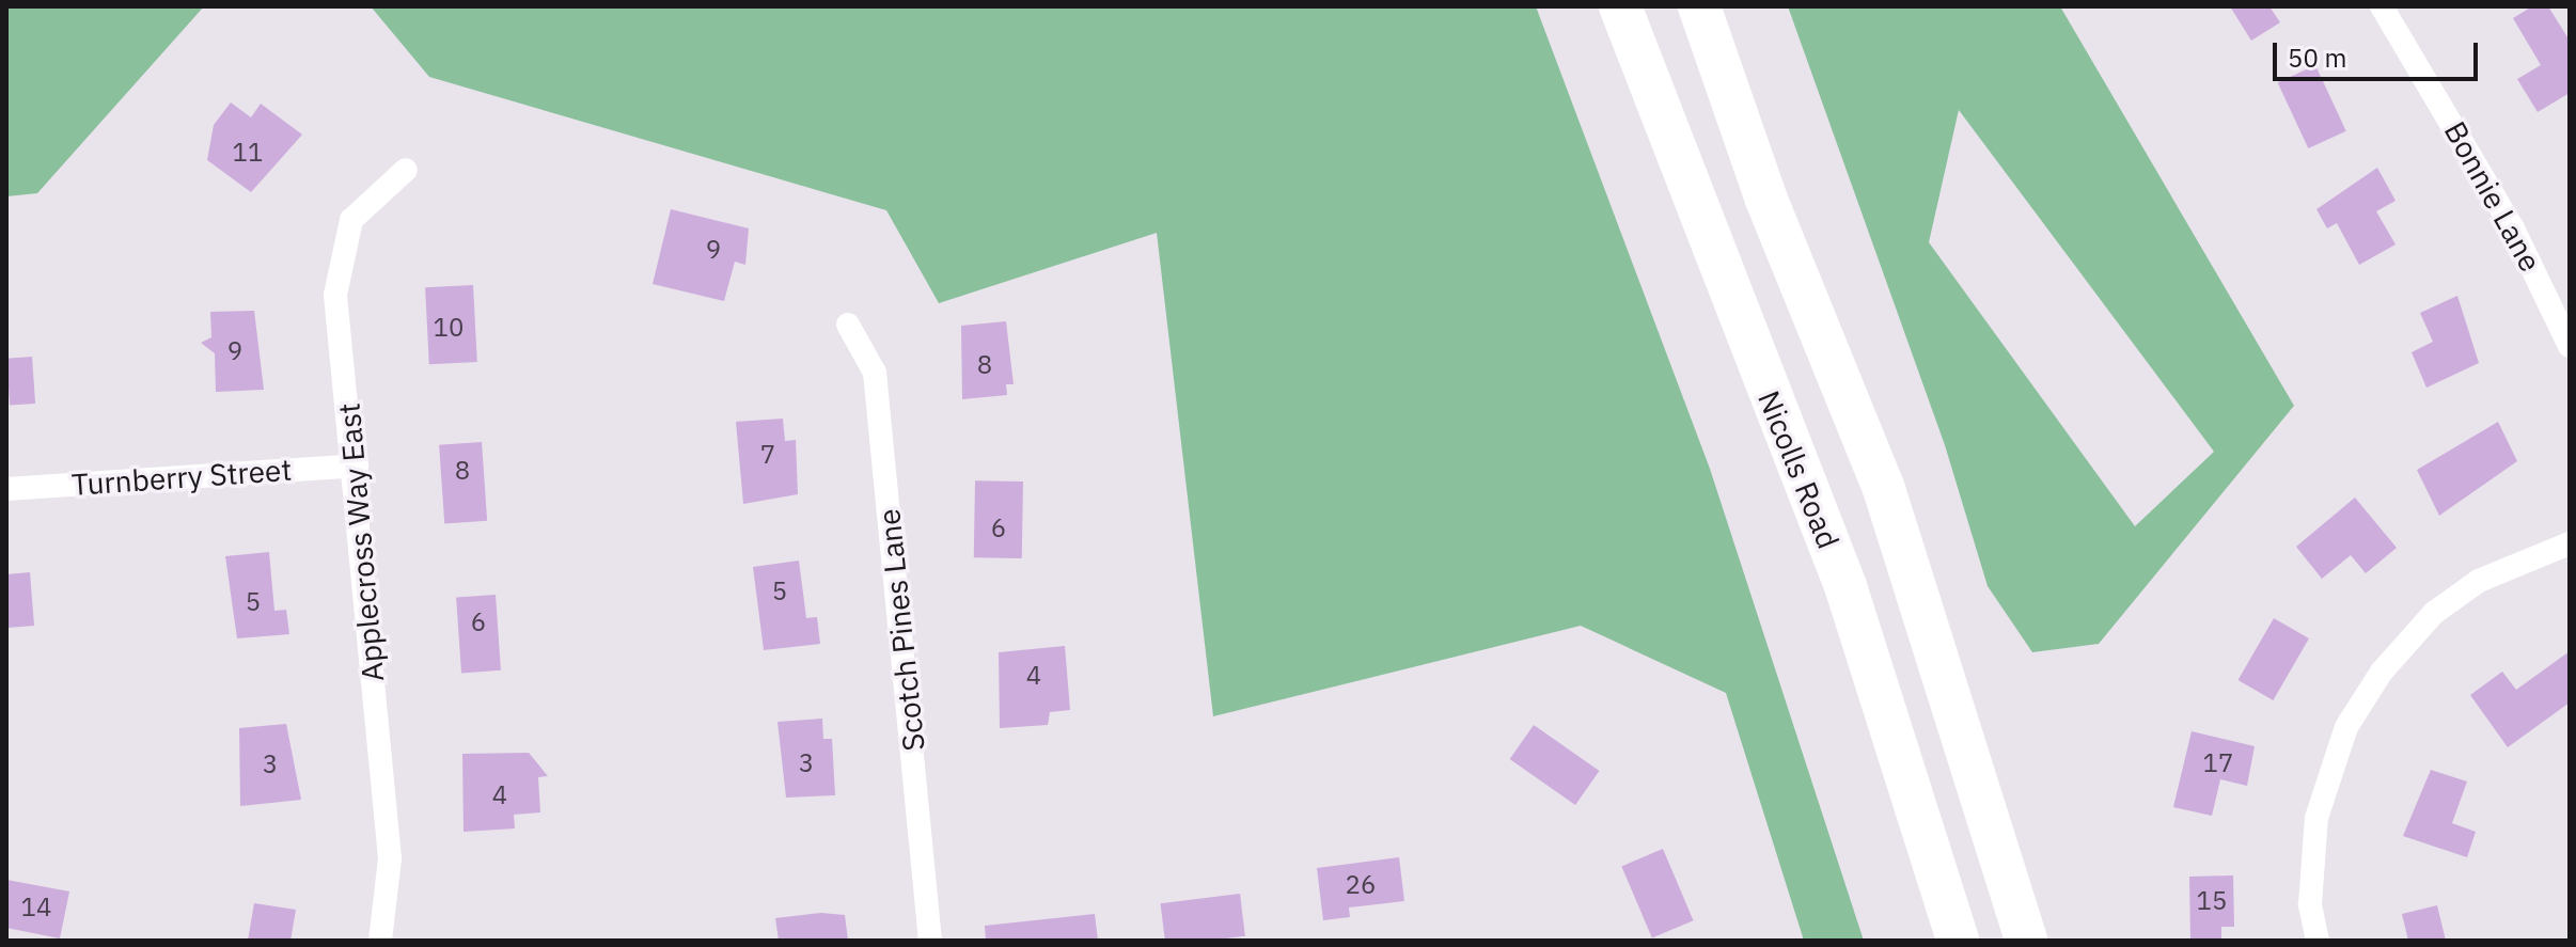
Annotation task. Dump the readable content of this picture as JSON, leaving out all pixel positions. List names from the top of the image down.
{
  "streets": {
    "highway": ["Nicolls Road"],
    "street": [
      "Bonnie Lane",
      "Turnberry Street",
      "Applecross Way East",
      "Scotch Pines Lane"
    ]
  },
  "crossings": [
    ["Turnberry Street", "Applecross Way East"]
  ],
  "house_numbers": [
    "11",
    "9",
    "10",
    "9",
    "8",
    "7",
    "8",
    "6",
    "5",
    "5",
    "6",
    "4",
    "3",
    "17",
    "3",
    "4",
    "26",
    "15",
    "14"
  ],
  "scale_bar": "50 m"
}
